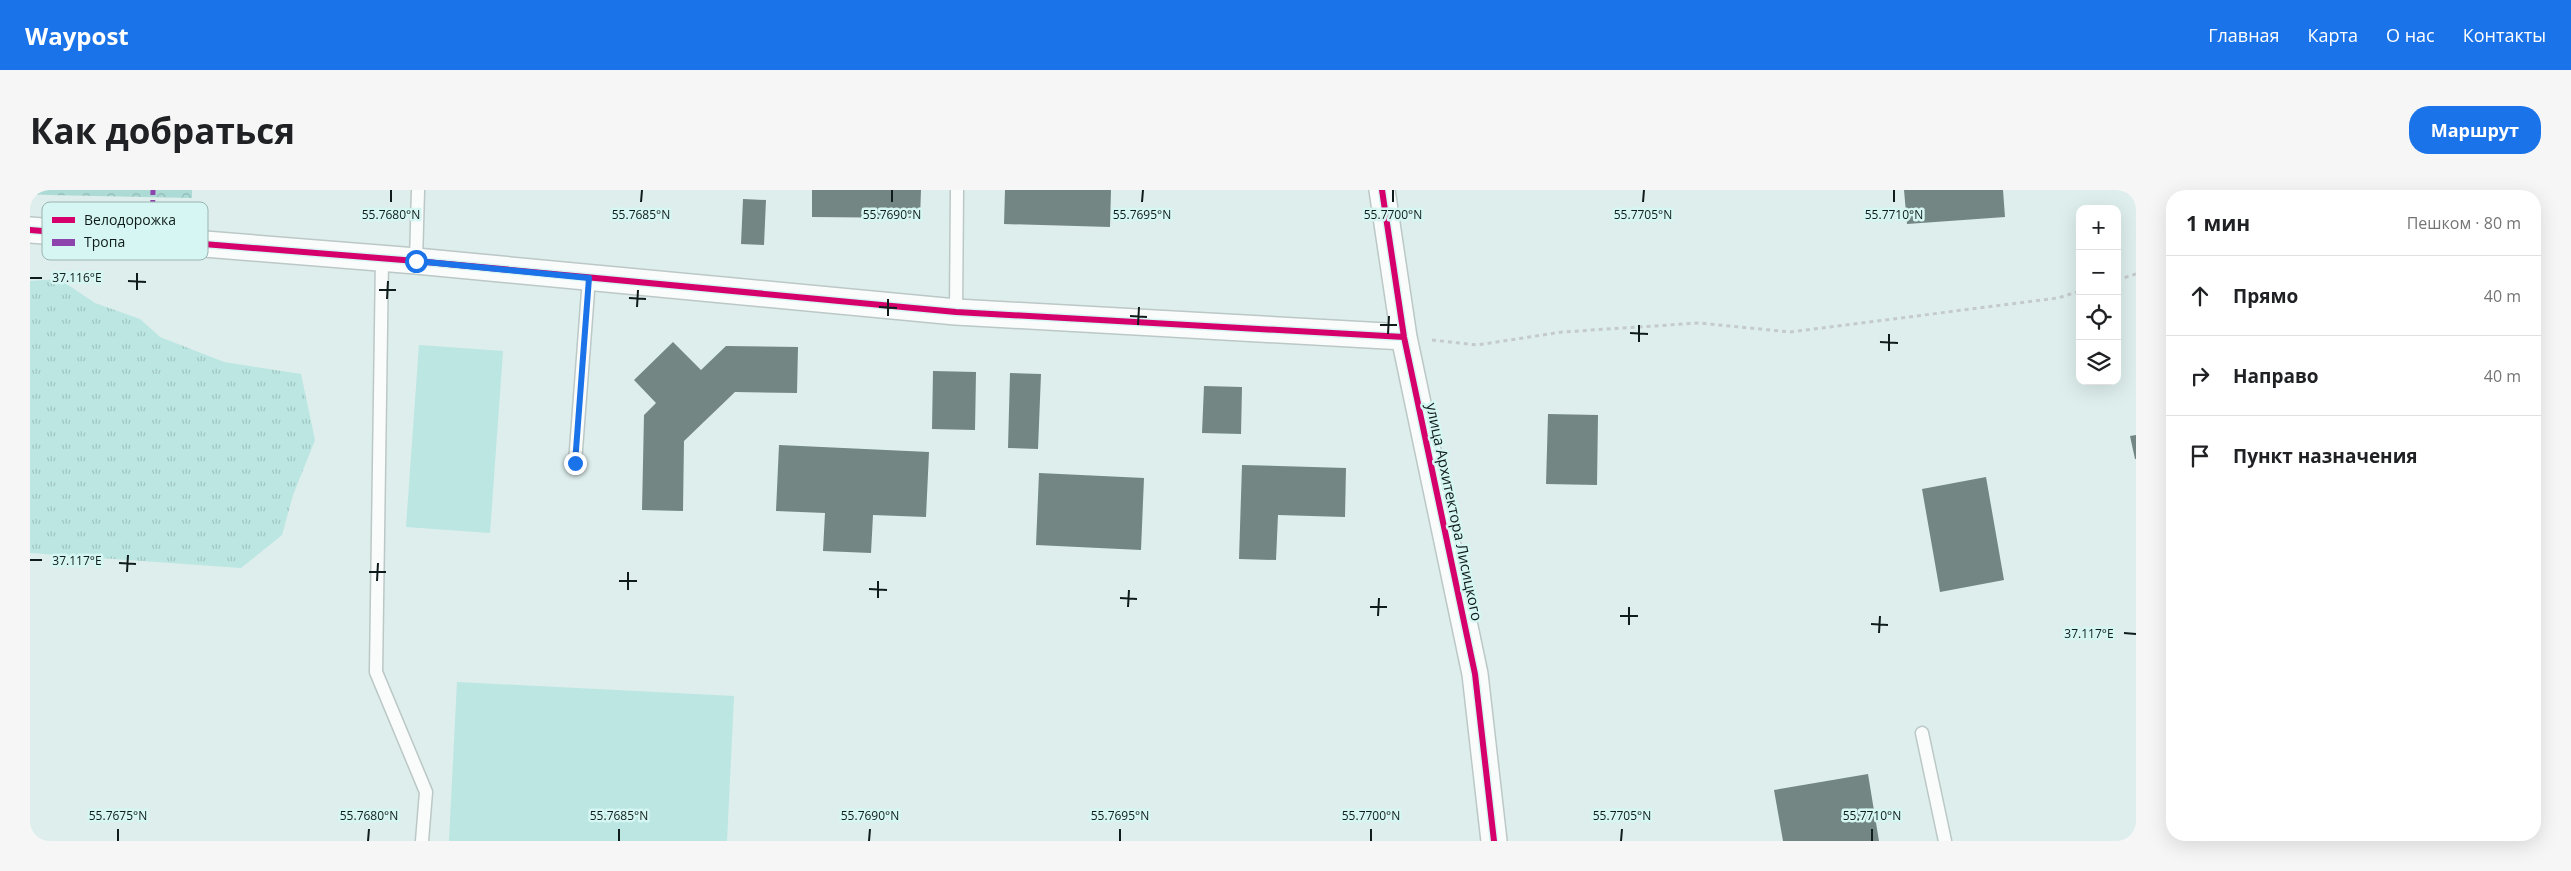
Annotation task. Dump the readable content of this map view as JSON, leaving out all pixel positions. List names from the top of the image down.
{
  "streets": {
    "street": ["улица Архитектора Лисицкого"]
  },
  "legend": ["Велодорожка", "Тропа"],
  "page": {
    "header": "Waypost",
    "nav": [
      "Главная",
      "Карта",
      "О нас",
      "Контакты"
    ],
    "buttons": "Маршрут",
    "title": "Как добраться",
    "heading": ["1 мин", "Пешком · 80 m"],
    "map_buttons": ["+", "−"],
    "list": [
      ["Прямо", "40 m"],
      ["Направо", "40 m"],
      "Пункт назначения"
    ]
  },
  "coordinates": [
    "55.7680°N",
    "55.7685°N",
    "55.7690°N",
    "55.7695°N",
    "55.7700°N",
    "55.7705°N",
    "55.7710°N",
    "37.116°E",
    "37.117°E",
    "55.7675°N"
  ]
}
